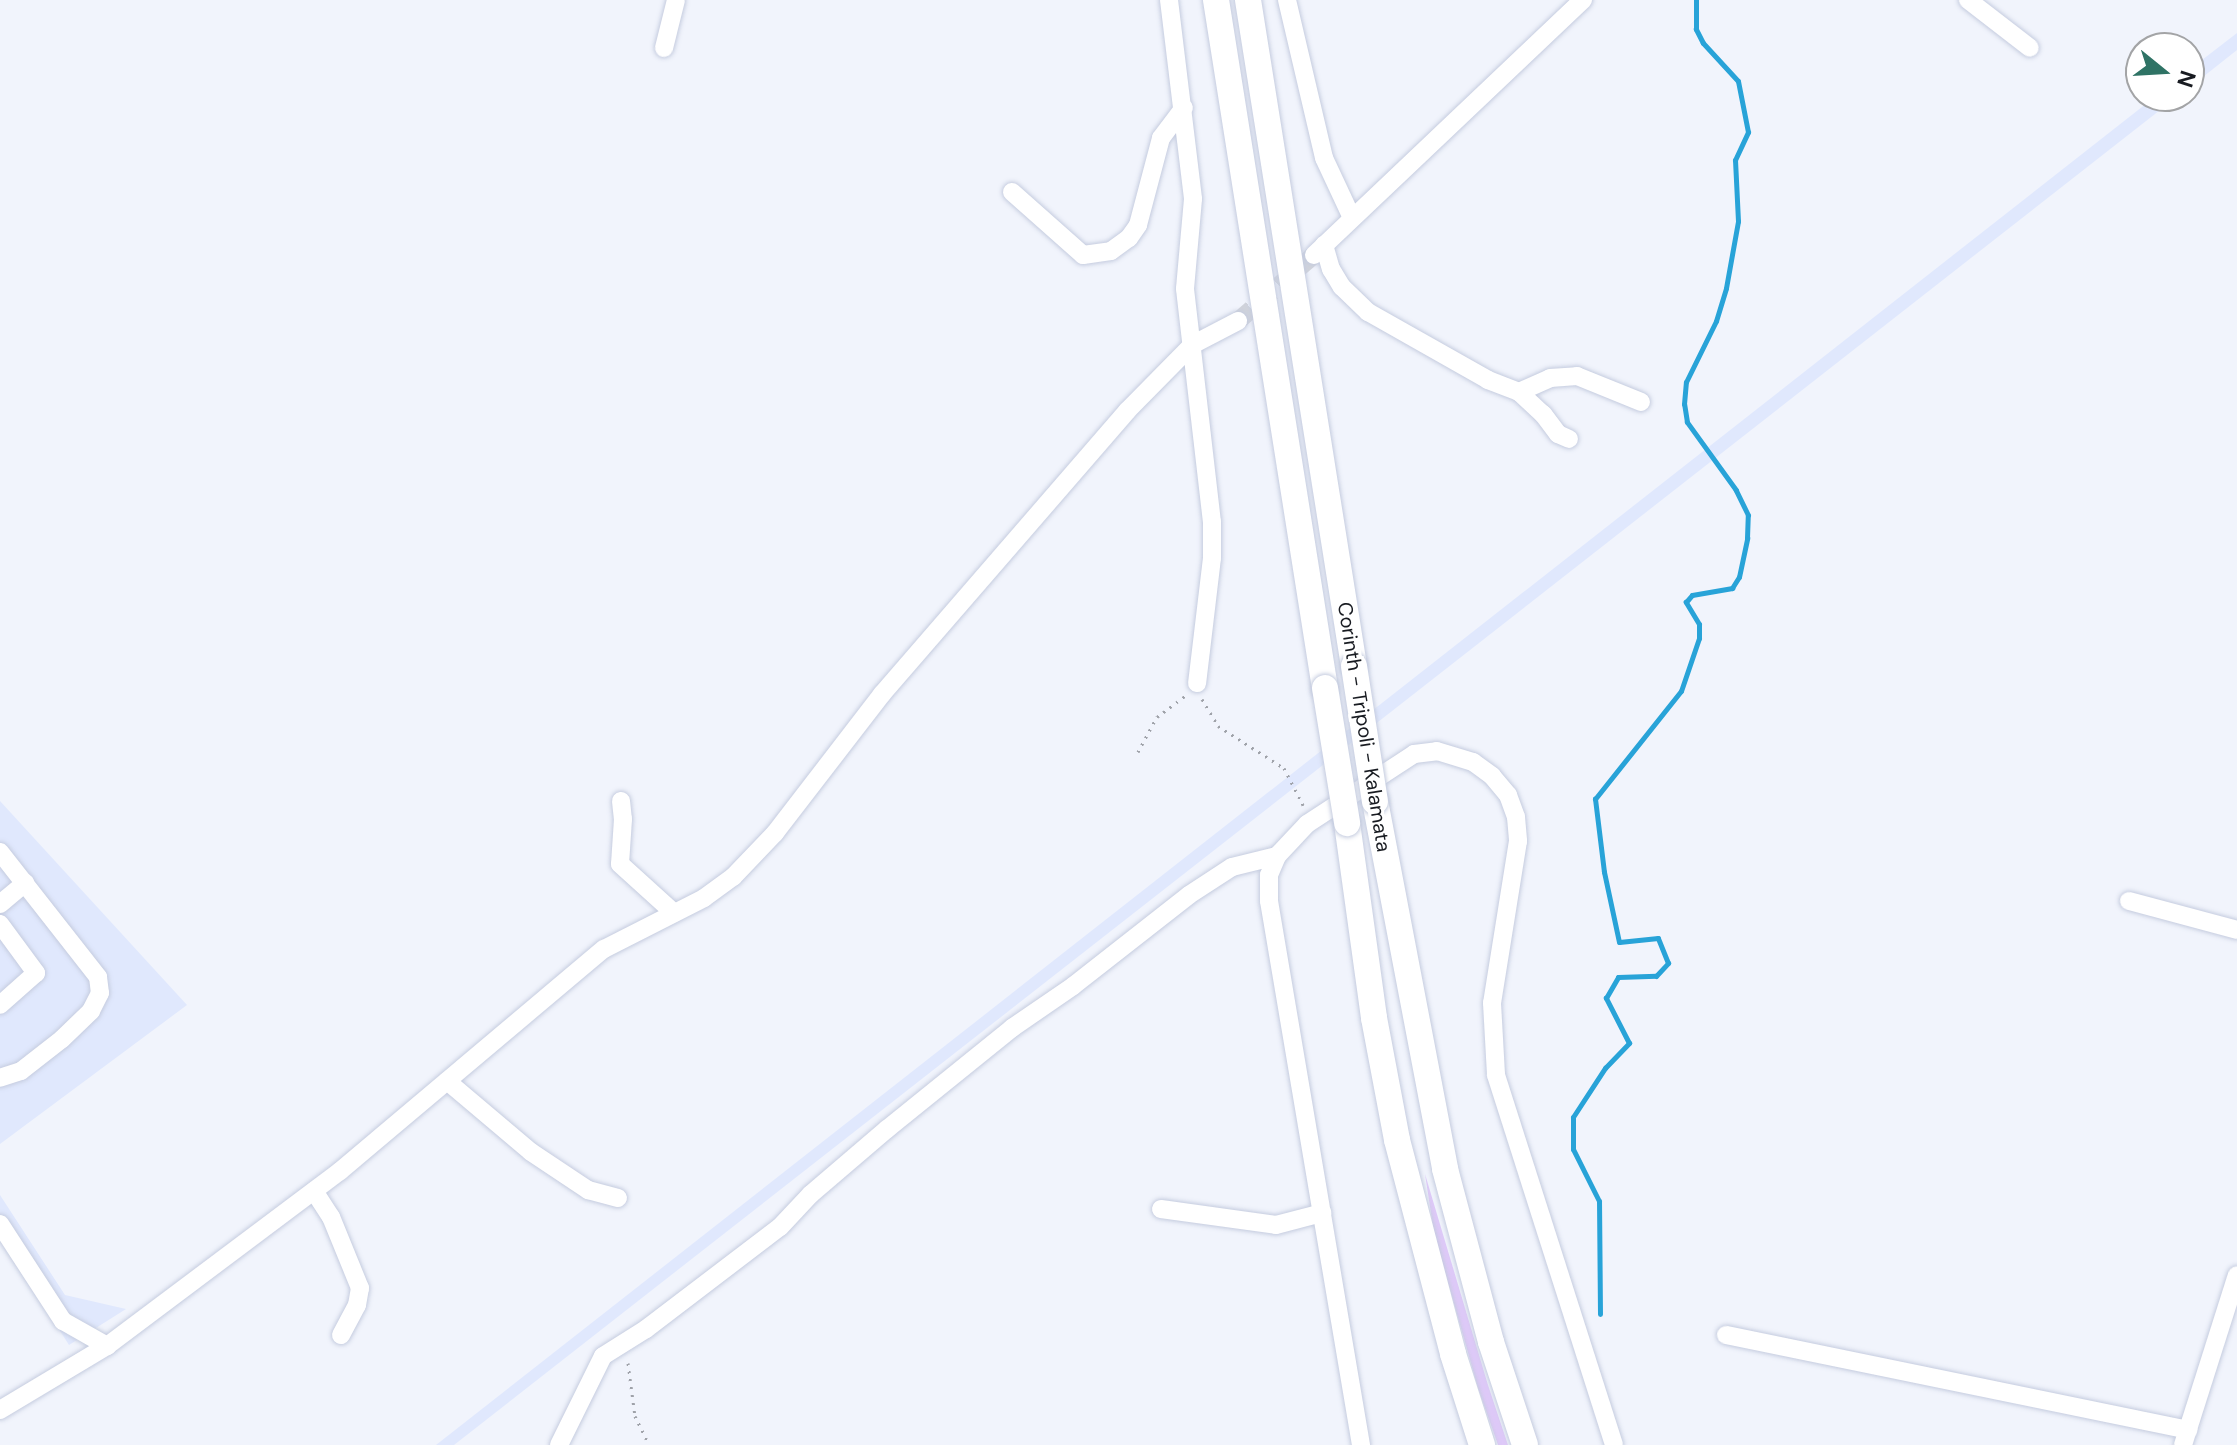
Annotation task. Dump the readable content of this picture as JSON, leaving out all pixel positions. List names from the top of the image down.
{
  "streets": {
    "highway": ["Corinth - Tripoli - Kalamata"]
  },
  "north": "right"
}
